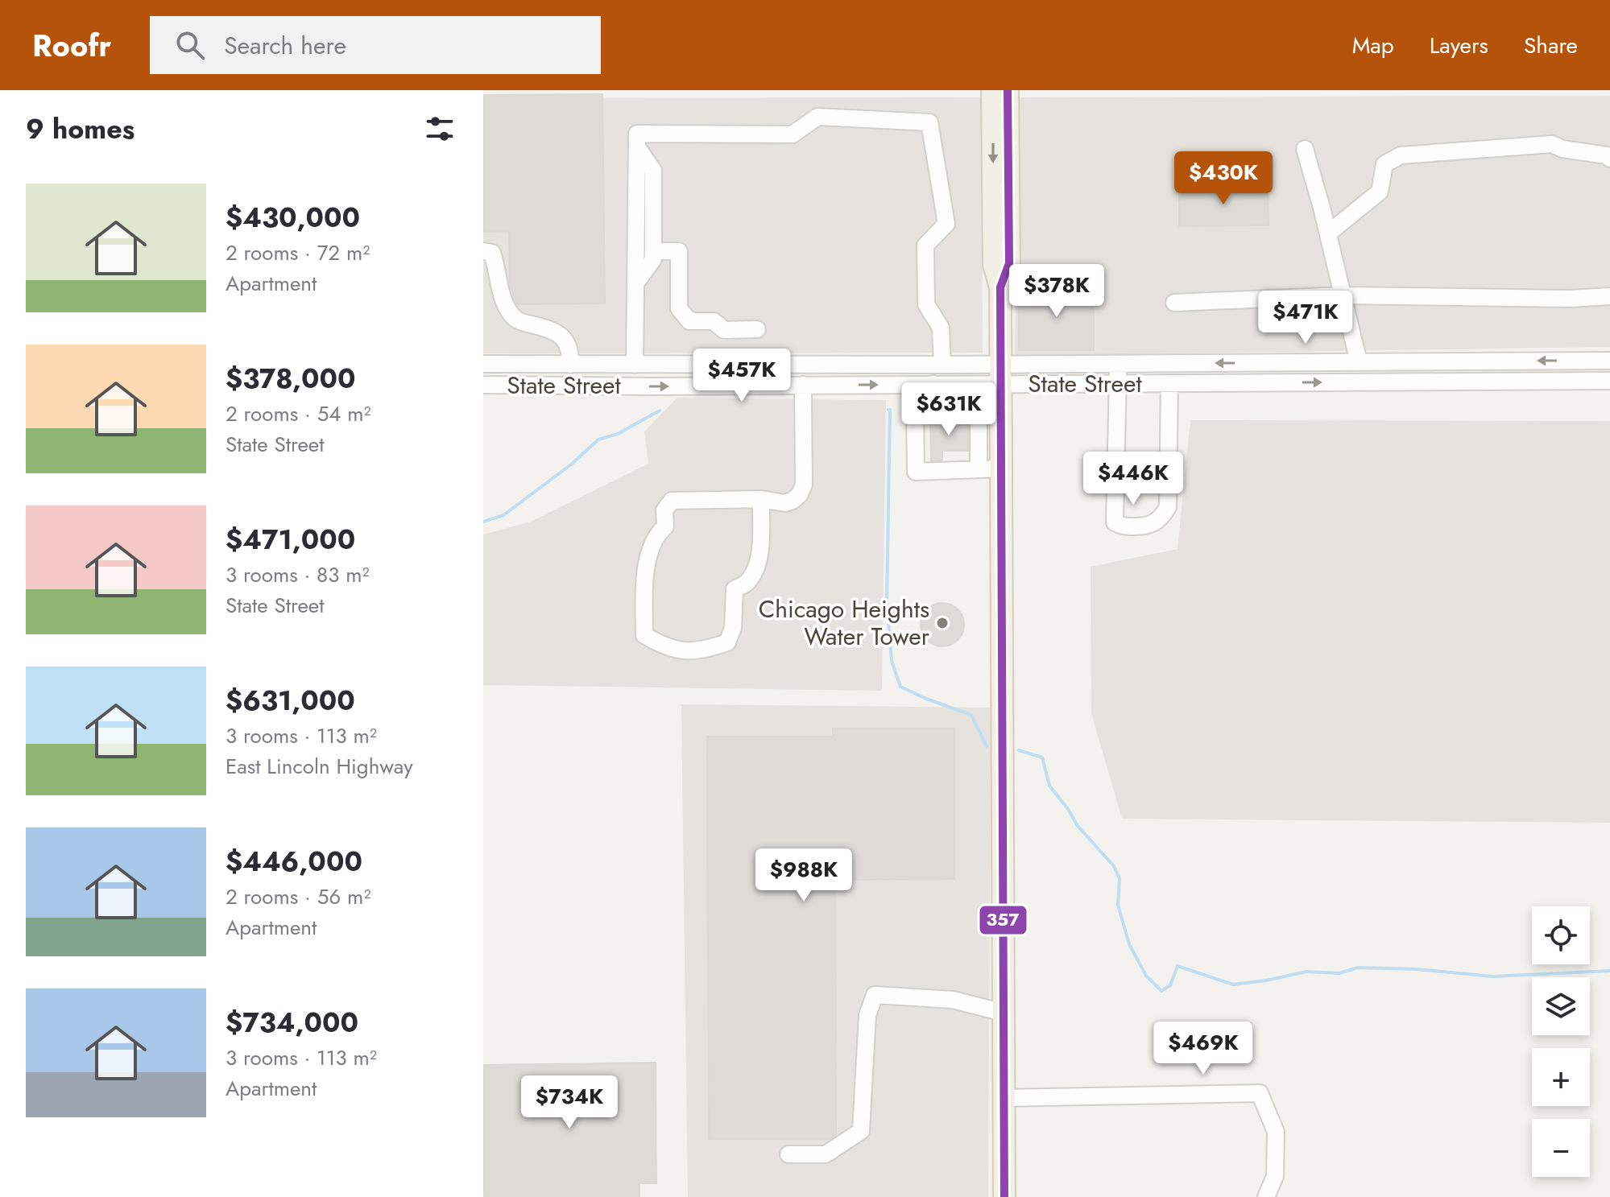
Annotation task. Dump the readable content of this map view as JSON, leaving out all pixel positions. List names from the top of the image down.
{
  "streets": {
    "street": ["State Street"]
  },
  "places": ["Chicago Heights Water Tower"],
  "lines": ["transit line 357"],
  "page": {
    "header": "Roofr",
    "search": "Search here",
    "nav": ["Map", "Layers", "Share"],
    "heading": "9 homes",
    "price": [
      "$430K",
      "$378K",
      "$471K",
      "$457K",
      "$631K",
      "$446K",
      "$988K",
      "$469K",
      "$734K"
    ],
    "list": [
      {
        "name": "$430,000",
        "note": "2 rooms · 72 m² · Apartment"
      },
      {
        "name": "$378,000",
        "note": "2 rooms · 54 m² · State Street"
      },
      {
        "name": "$471,000",
        "note": "3 rooms · 83 m² · State Street"
      },
      {
        "name": "$631,000",
        "note": "3 rooms · 113 m² · East Lincoln Highway"
      },
      {
        "name": "$446,000",
        "note": "2 rooms · 56 m² · Apartment"
      },
      {
        "name": "$734,000",
        "note": "3 rooms · 113 m² · Apartment"
      }
    ],
    "map_buttons": ["+", "−"]
  }
}
